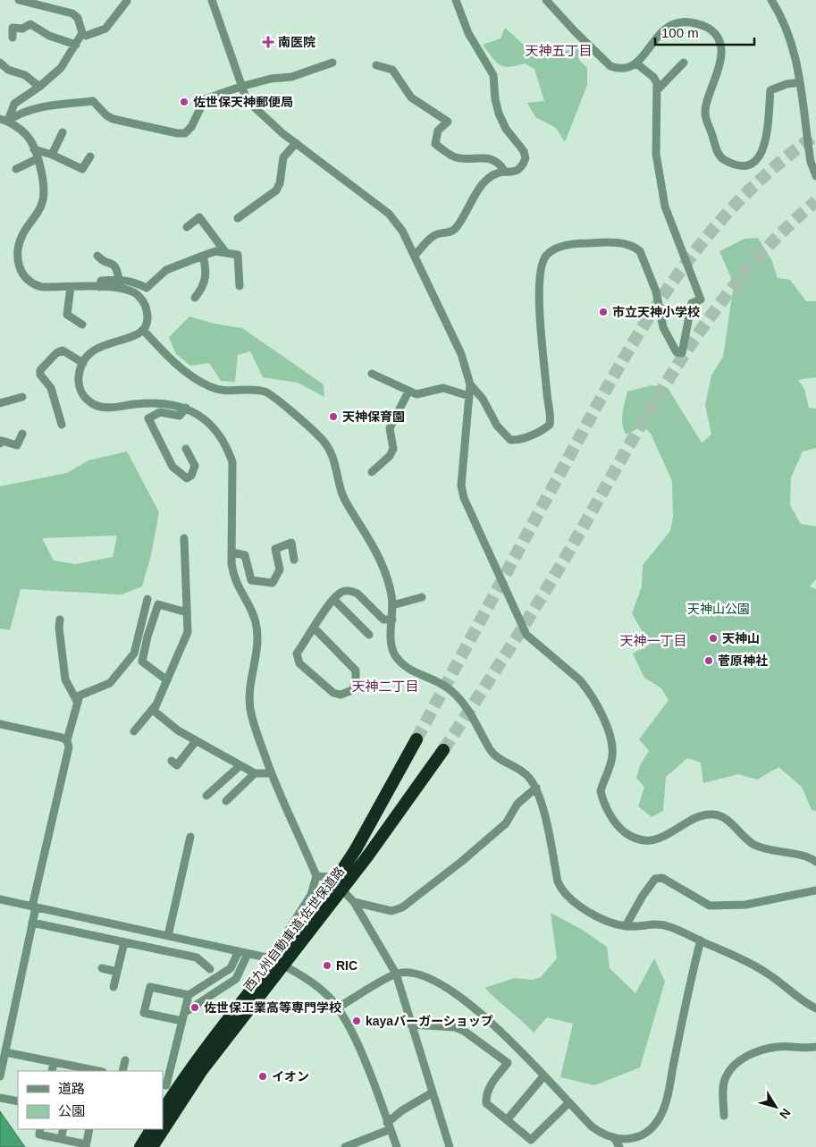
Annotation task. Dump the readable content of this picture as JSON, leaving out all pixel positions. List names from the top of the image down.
{
  "streets": {
    "highway": ["西九州自動車道;佐世保道路"]
  },
  "districts": ["天神五丁目", "天神一丁目", "天神二丁目"],
  "parks": ["天神山公園"],
  "places": {
    "health": ["南医院"],
    "other": [
      "佐世保天神郵便局",
      "市立天神小学校",
      "天神保育園",
      "天神山",
      "菅原神社",
      "RIC",
      "佐世保工業高等専門学校",
      "kayaバーガーショップ",
      "イオン"
    ]
  },
  "legend": ["道路", "公園"],
  "scale_bar": "100 m",
  "north": "bottom right"
}
